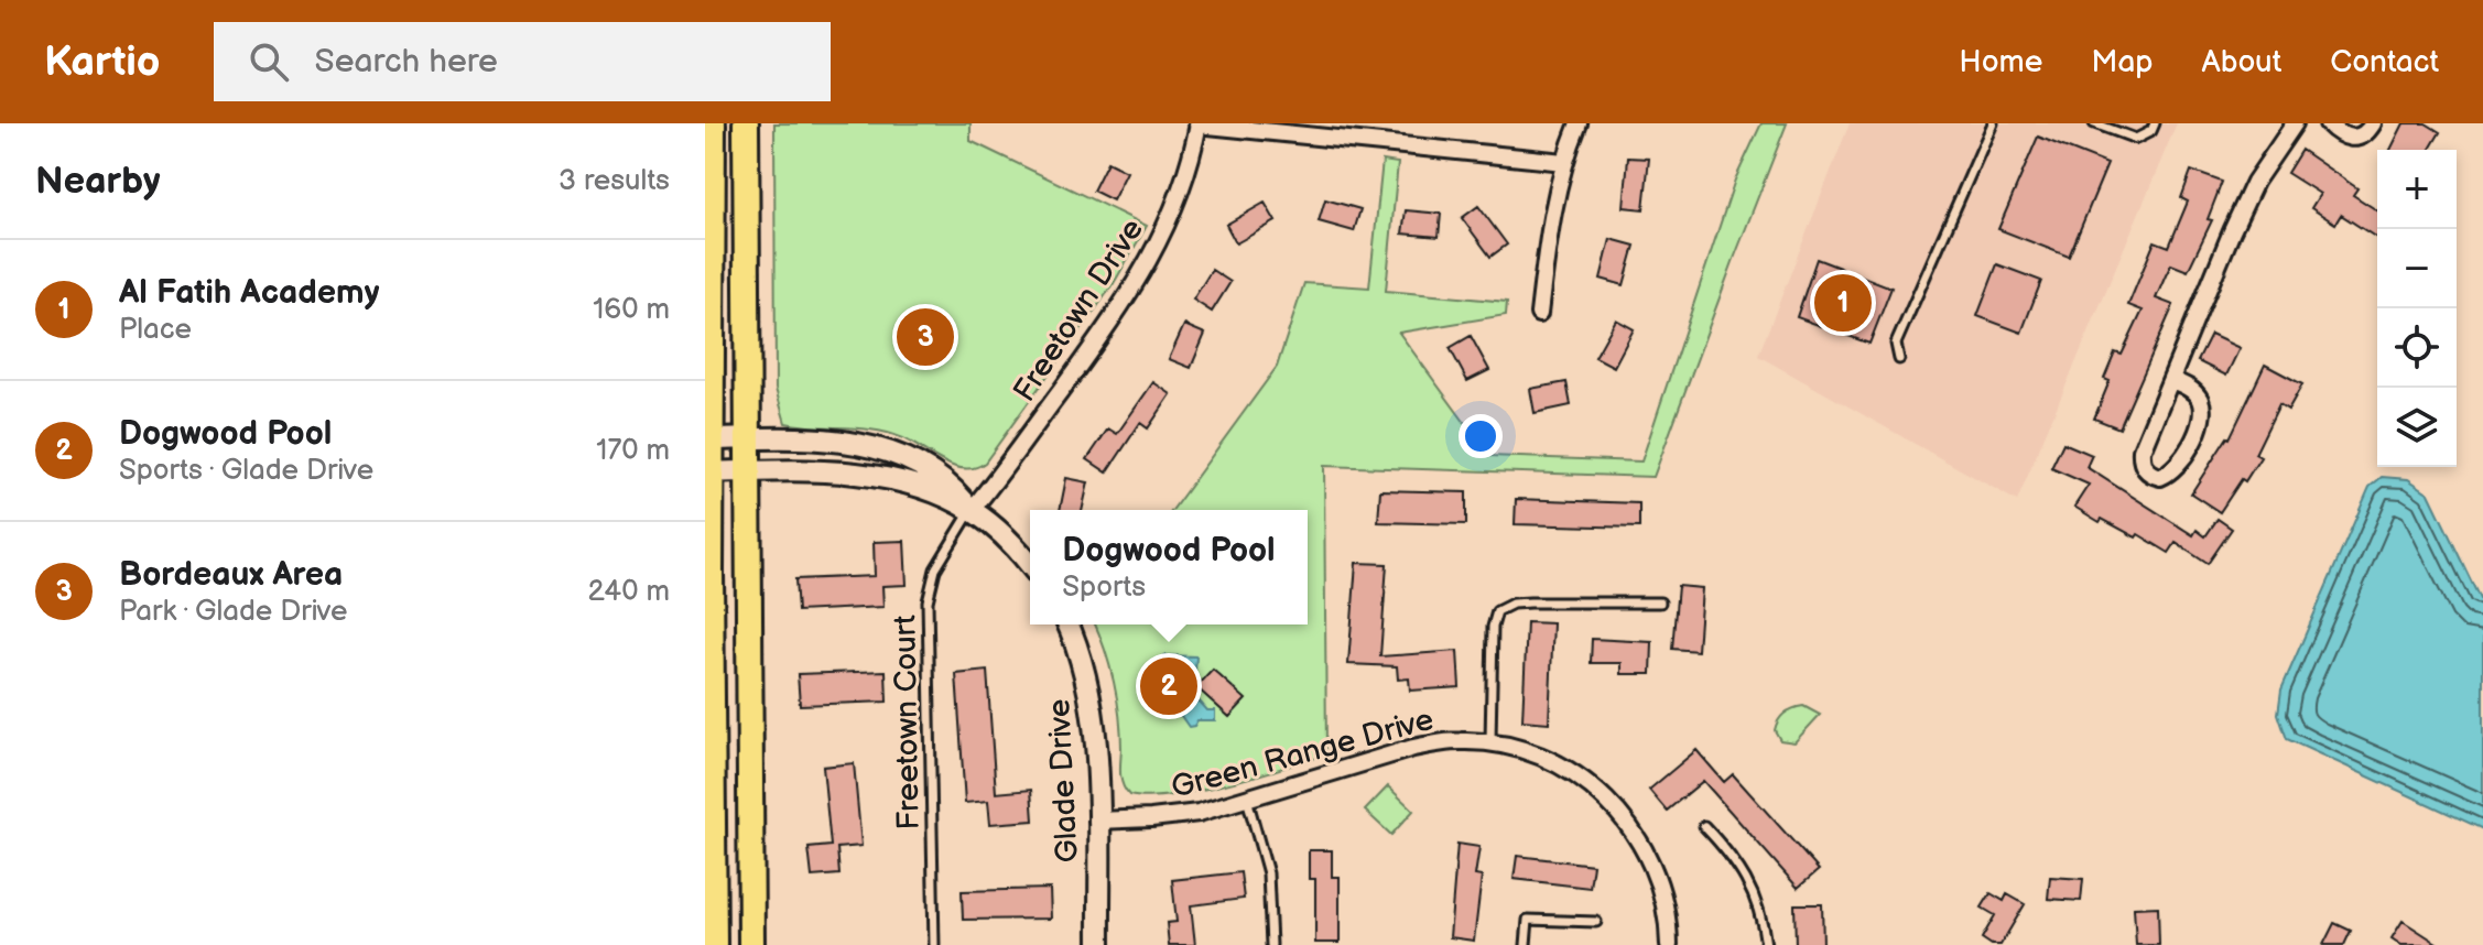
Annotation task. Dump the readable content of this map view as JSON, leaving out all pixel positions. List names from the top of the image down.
{
  "streets": {
    "street": ["Freetown Drive", "Green Range Drive", "Glade Drive"],
    "lane": ["Freetown Court"]
  },
  "crossings": [
    ["Freetown Drive", "Freetown Court"],
    ["Green Range Drive", "Glade Drive"]
  ],
  "page": {
    "header": "Kartio",
    "search": "Search here",
    "nav": [
      "Home",
      "Map",
      "About",
      "Contact"
    ],
    "heading": ["Nearby", "3 results"],
    "map_buttons": ["+", "−"],
    "list": [
      {
        "mark": "1",
        "name": "Al Fatih Academy",
        "note": "Place",
        "value": "160 m"
      },
      {
        "mark": "2",
        "name": "Dogwood Pool",
        "note": "Sports · Glade Drive",
        "value": "170 m"
      },
      {
        "mark": "3",
        "name": "Bordeaux Area",
        "note": "Park · Glade Drive",
        "value": "240 m"
      }
    ],
    "pins": ["1", "3", "2"],
    "popup": ["Dogwood Pool", "Sports"]
  }
}
